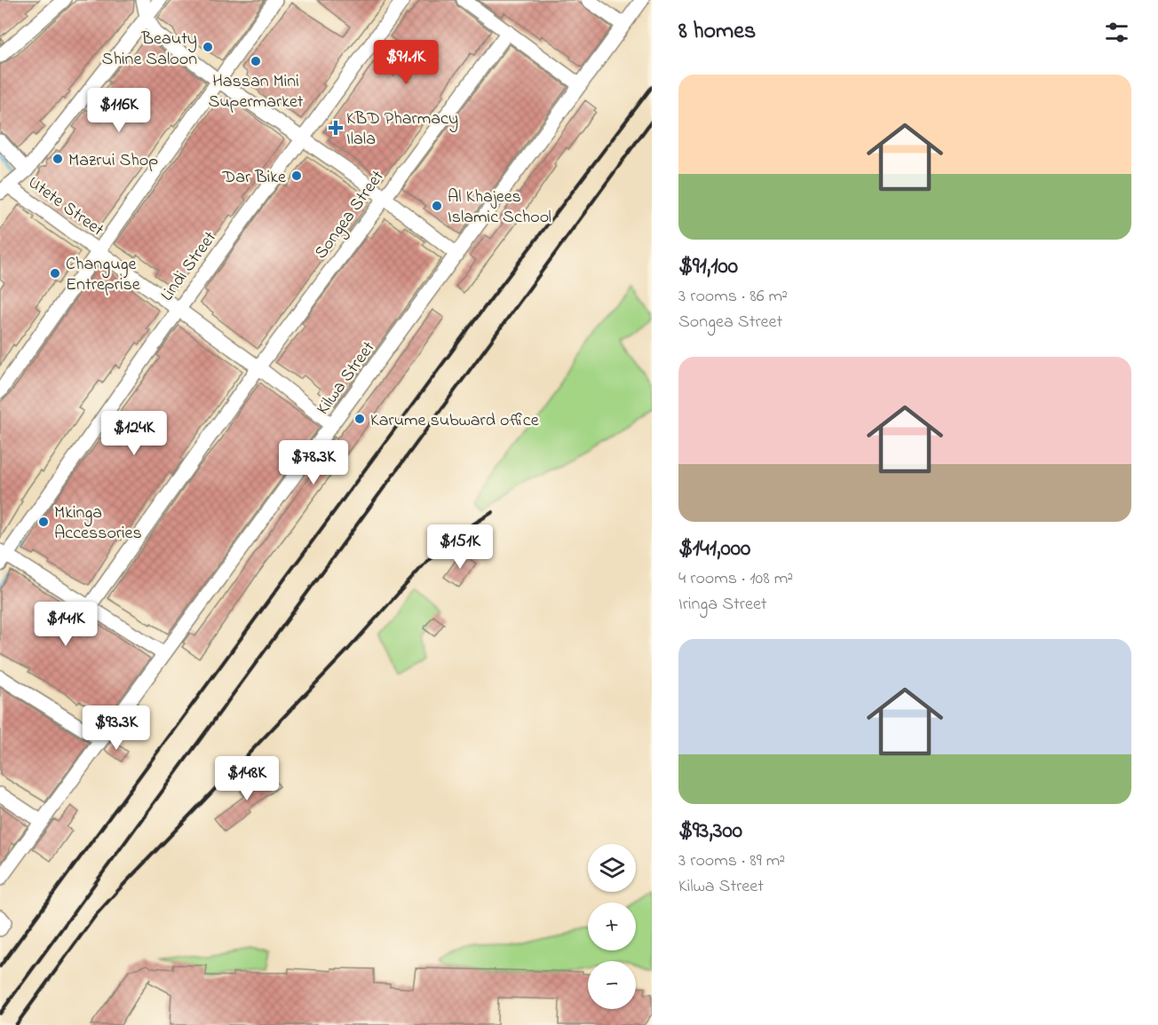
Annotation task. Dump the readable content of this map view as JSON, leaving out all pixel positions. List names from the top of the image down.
{
  "streets": {
    "street": [
      "Utete Street",
      "Songea Street",
      "Lindi Street",
      "Kilwa Street"
    ]
  },
  "crossings": [
    ["Utete Street", "Songea Street"],
    ["Utete Street", "Lindi Street"],
    ["Utete Street", "Kilwa Street"]
  ],
  "places": {
    "other": [
      "Beauty Shine Saloon",
      "Hassan Mini Supermarket",
      "Mazrui Shop",
      "Dar Bike",
      "Al Khajees Islamic School",
      "Changuge Entreprise",
      "Karume subward office",
      "Mkinga Accessories"
    ],
    "health": ["KBD Pharmacy Ilala"]
  },
  "page": {
    "heading": "8 homes",
    "price": [
      "$91.1K",
      "$116K",
      "$124K",
      "$78.3K",
      "$151K",
      "$141K",
      "$93.3K",
      "$148K"
    ],
    "list": [
      {
        "name": "$91,100",
        "note": "3 rooms · 86 m² · Songea Street"
      },
      {
        "name": "$141,000",
        "note": "4 rooms · 108 m² · Iringa Street"
      },
      {
        "name": "$93,300",
        "note": "3 rooms · 89 m² · Kilwa Street"
      }
    ],
    "map_buttons": ["+", "−"]
  }
}
